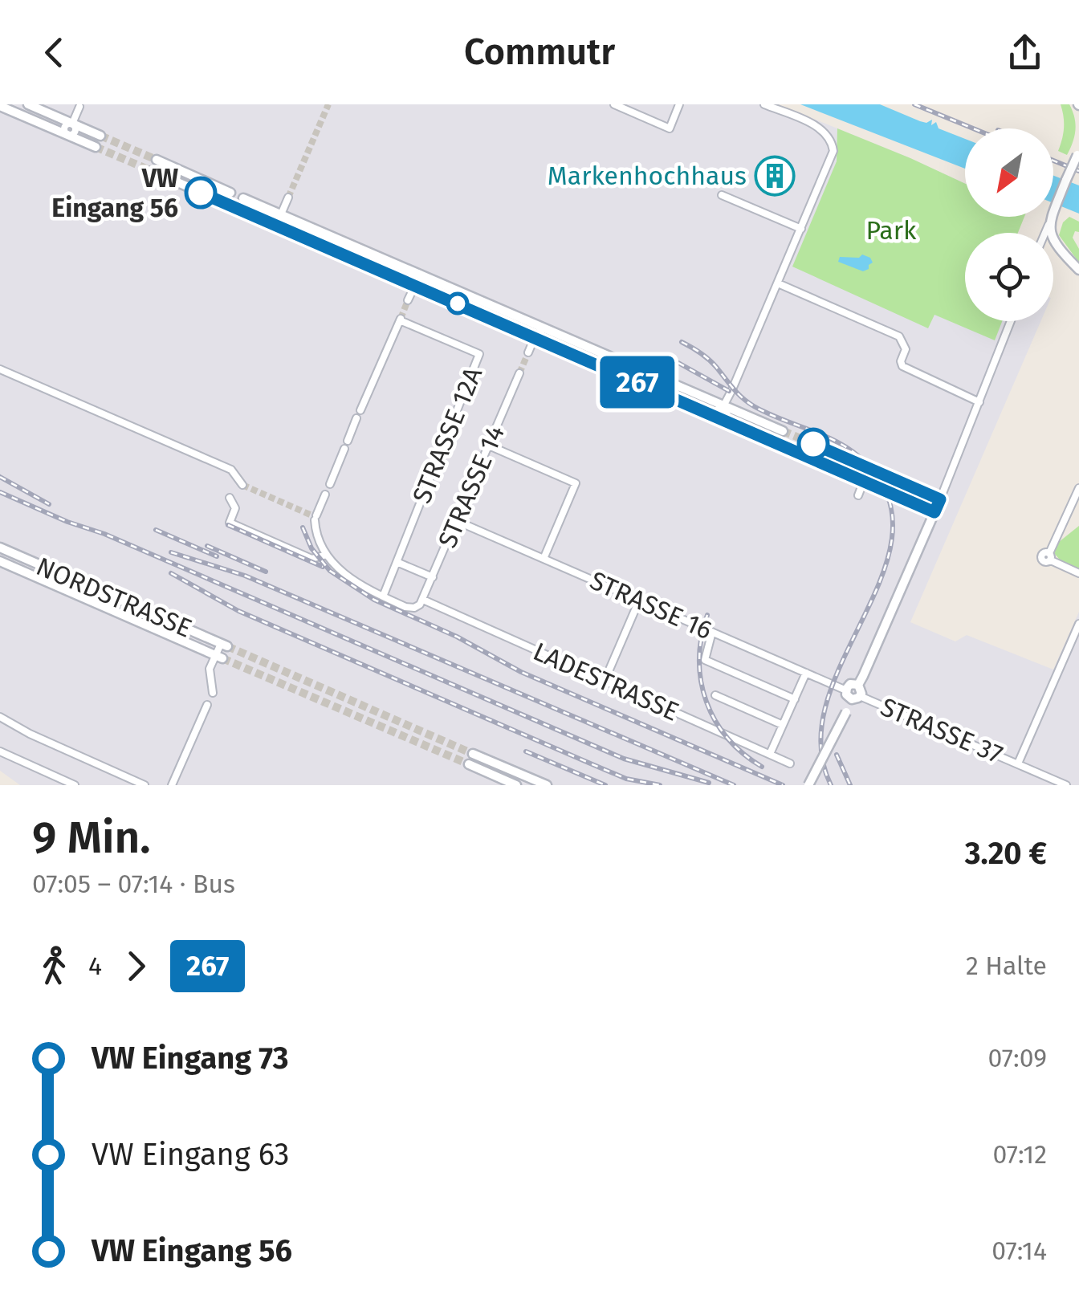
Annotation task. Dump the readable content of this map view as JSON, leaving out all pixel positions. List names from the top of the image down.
{
  "streets": {
    "street": [
      "STRASSE 12A",
      "STRASSE 14",
      "NORDSTRASSE",
      "STRASSE 16",
      "LADESTRASSE",
      "STRASSE 37"
    ]
  },
  "crossings": [
    ["STRASSE 14", "STRASSE 16"],
    ["STRASSE 14", "LADESTRASSE"]
  ],
  "parks": ["Park"],
  "places": {
    "building": ["Markenhochhaus"],
    "other": ["VW Eingang 56"]
  },
  "lines": ["bus line 267"],
  "north": "bottom left",
  "page": {
    "header": "Commutr",
    "on_map": "267",
    "heading": ["9 Min.", "07:05 – 07:14 · Bus", "3.20 €"],
    "legs": ["4", "267", "2 Halte"],
    "list": [
      {
        "name": "VW Eingang 73",
        "value": "07:09"
      },
      {
        "name": "VW Eingang 63",
        "value": "07:12"
      },
      {
        "name": "VW Eingang 56",
        "value": "07:14"
      }
    ]
  }
}
